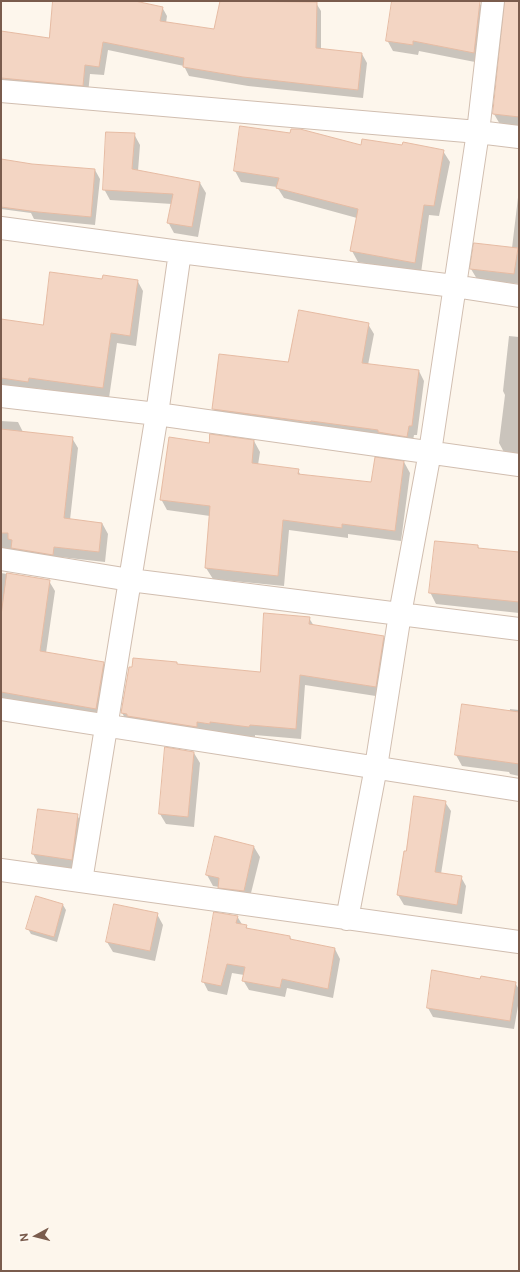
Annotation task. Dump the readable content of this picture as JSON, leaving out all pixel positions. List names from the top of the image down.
{
  "north": "left"
}
